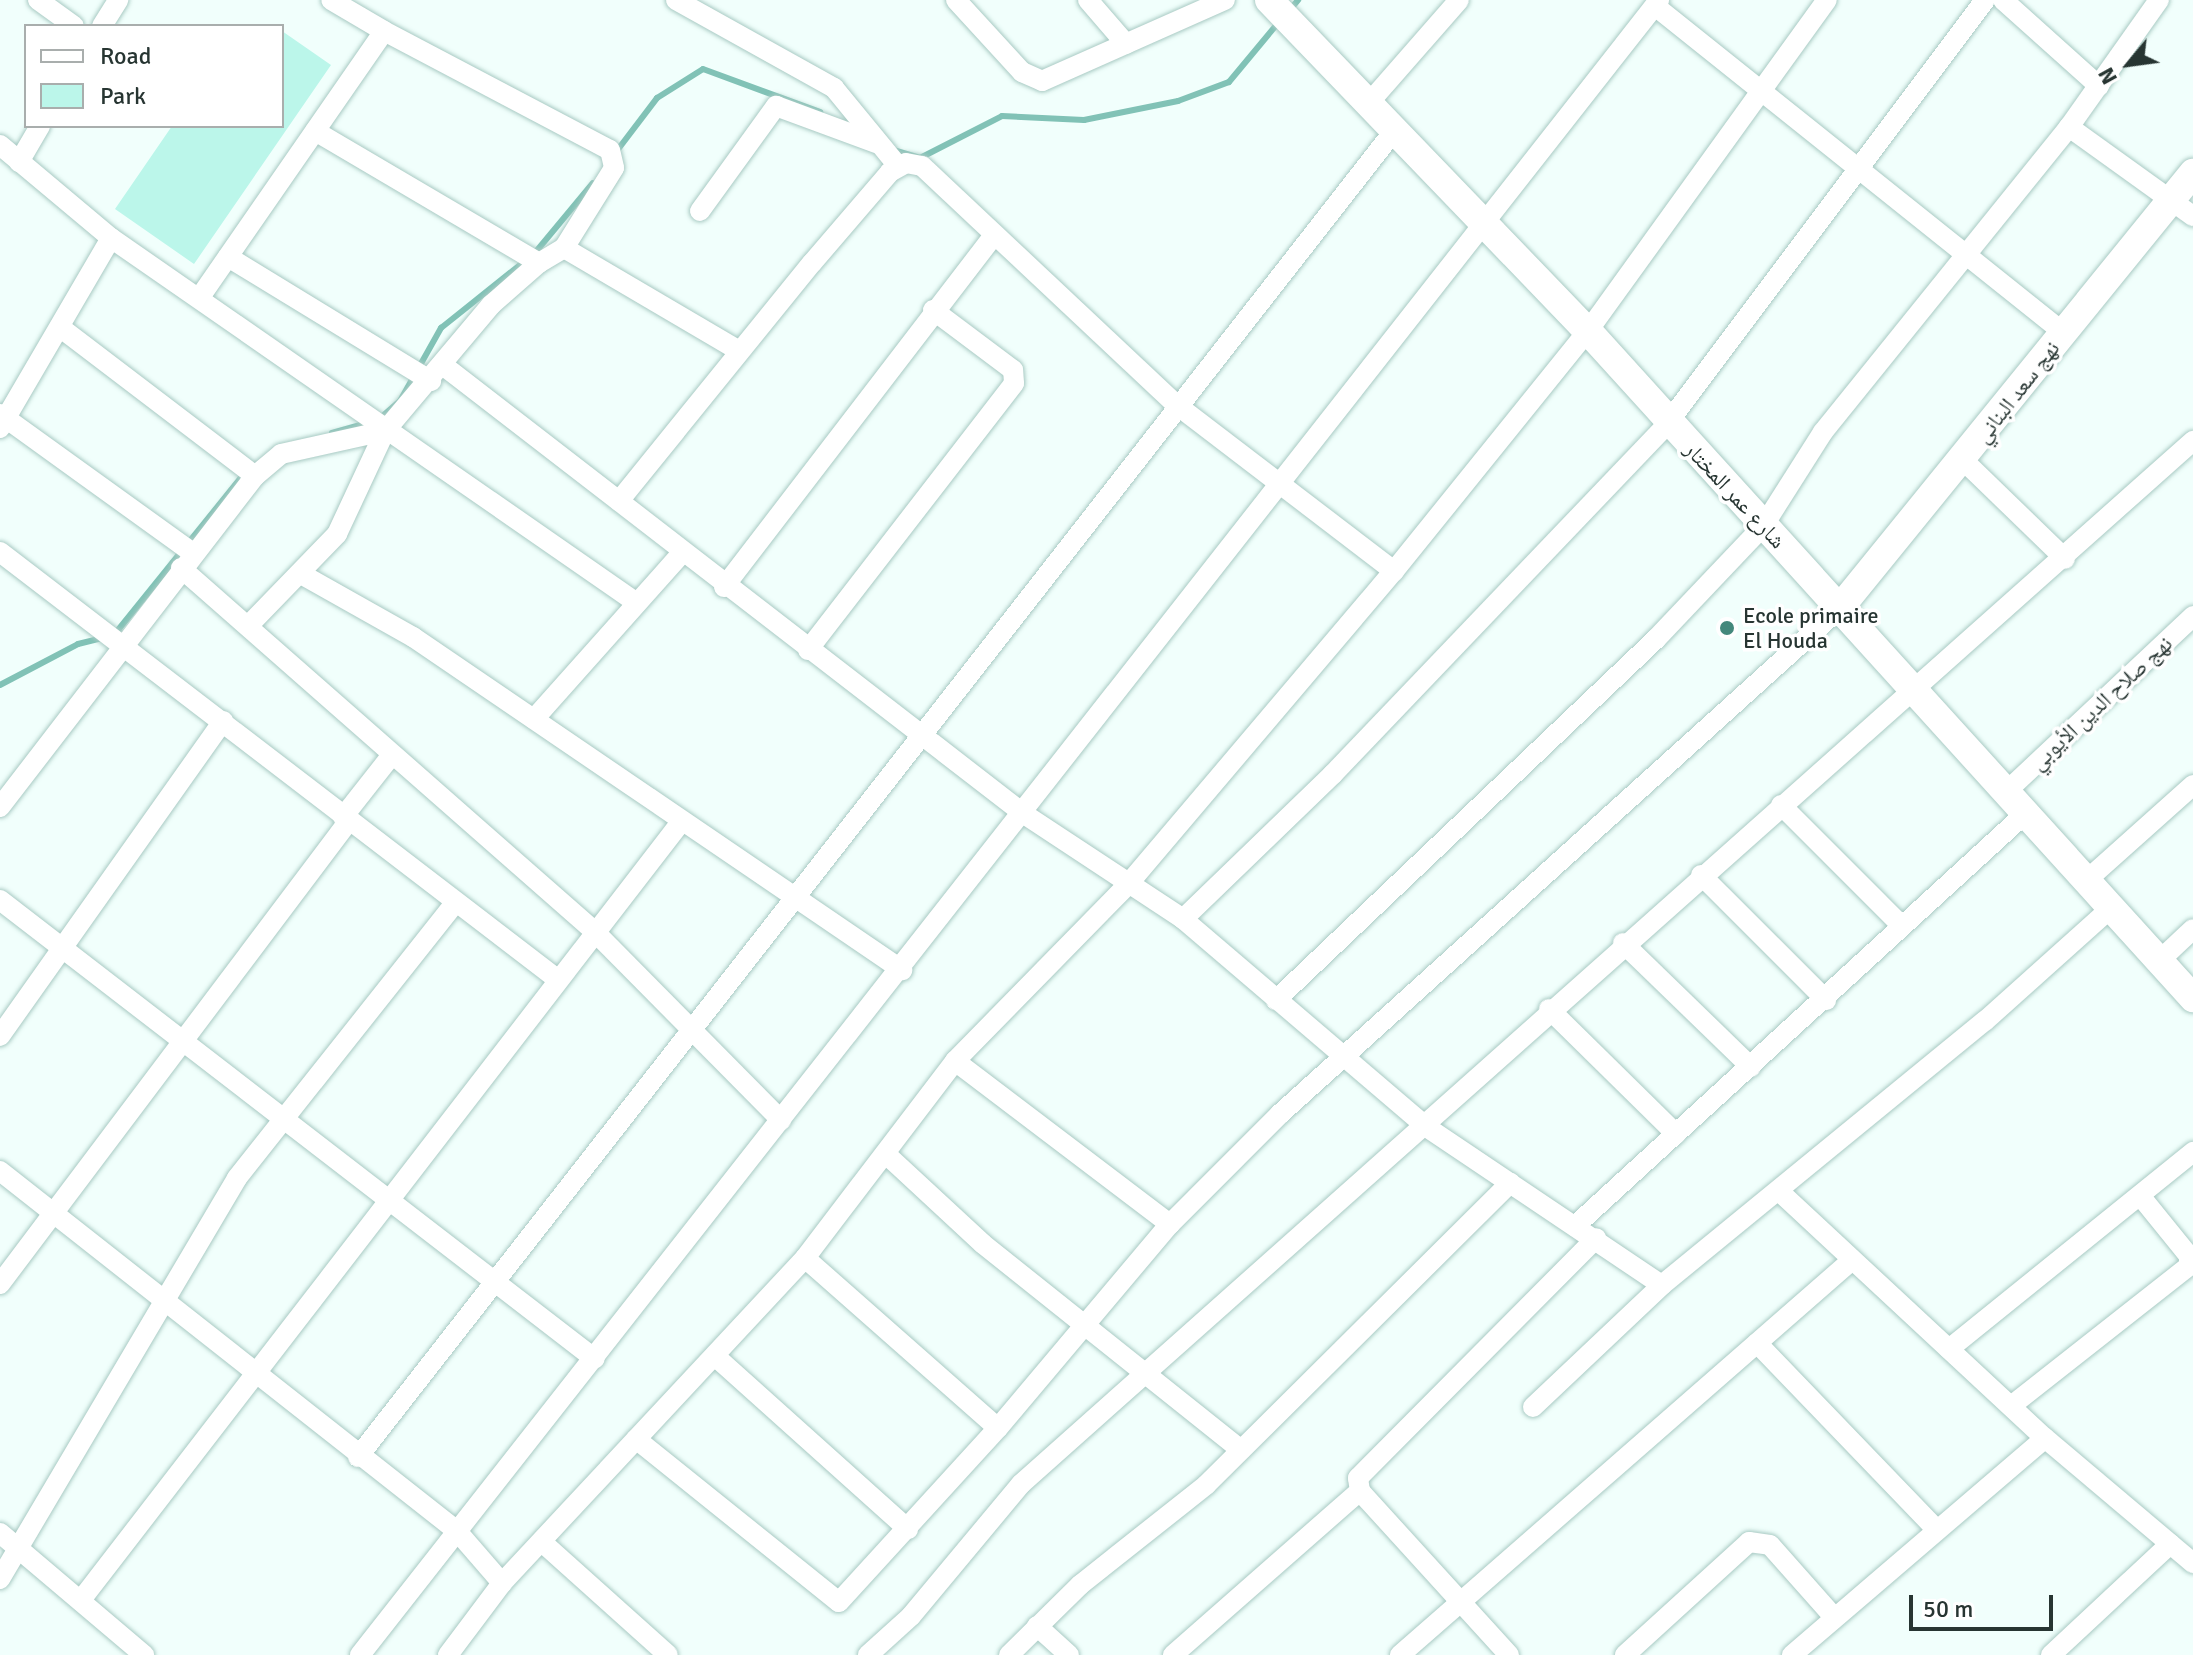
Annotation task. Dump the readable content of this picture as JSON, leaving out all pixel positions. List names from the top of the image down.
{
  "streets": {
    "street": ["نهج سعد البناني", "شارع عمر المختار", "نهج صلاح الدين الأيوبي"]
  },
  "crossings": [
    ["نهج سعد البناني", "شارع عمر المختار"],
    ["شارع عمر المختار", "نهج صلاح الدين الأيوبي"]
  ],
  "places": ["Ecole primaire El Houda"],
  "legend": ["Road", "Park"],
  "scale_bar": "50 m",
  "north": "bottom left"
}
